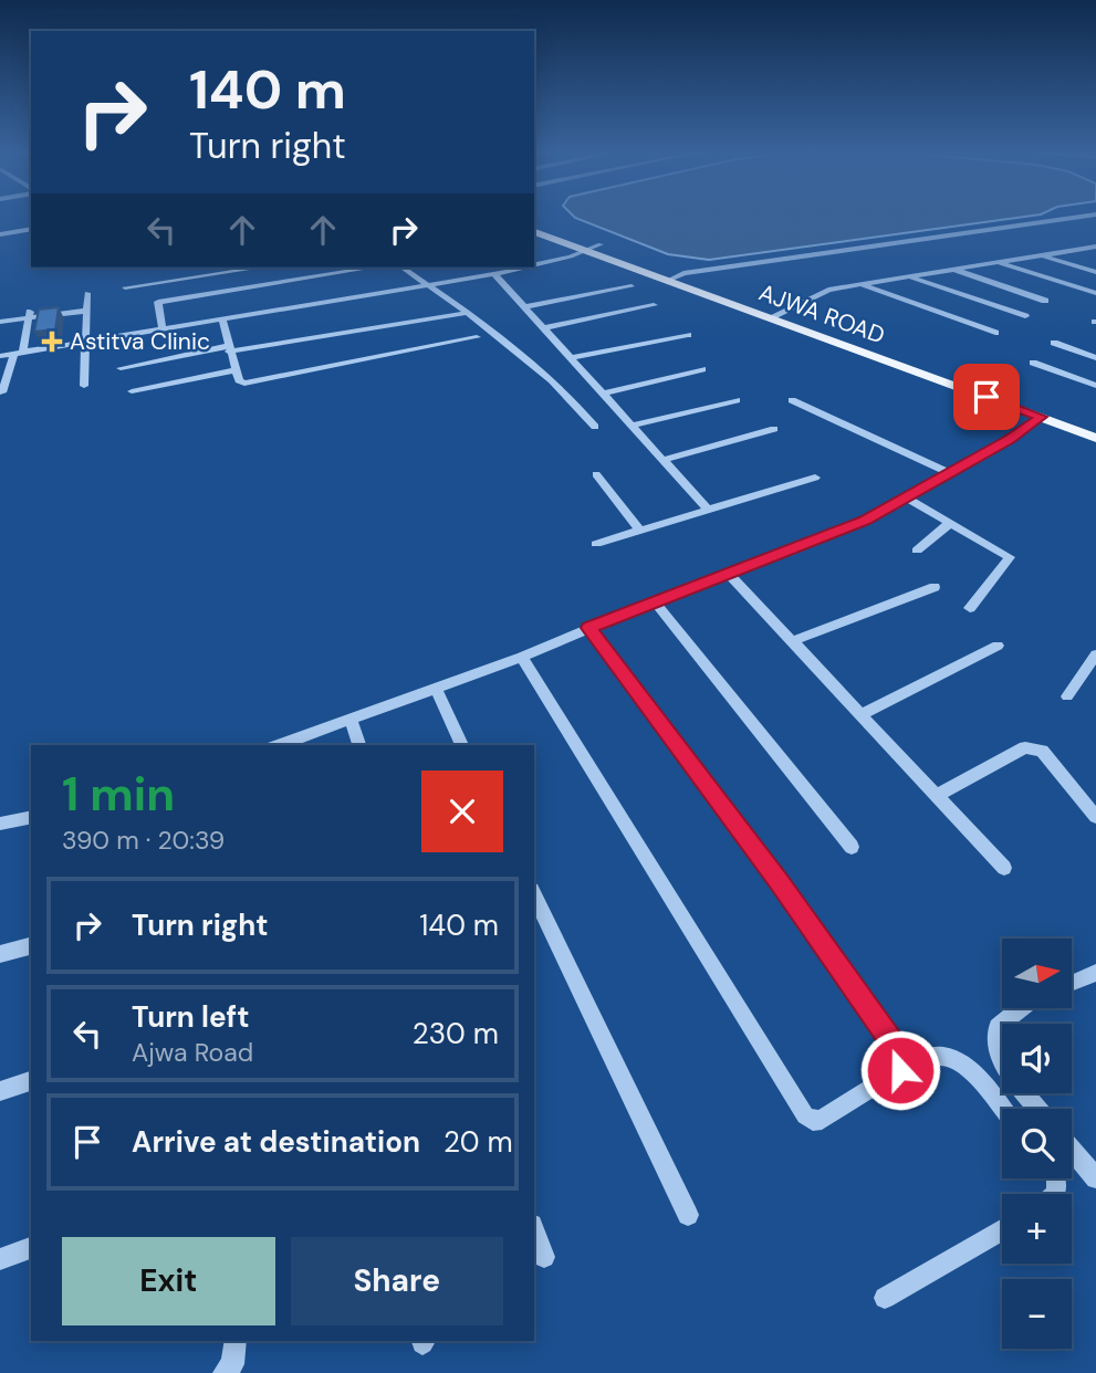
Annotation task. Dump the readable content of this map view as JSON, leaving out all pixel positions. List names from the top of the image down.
{
  "streets": {
    "main road": ["AJWA ROAD"]
  },
  "places": {
    "health": ["Astitva Clinic"]
  },
  "north": "right",
  "page": {
    "turn": ["140 m", "Turn right"],
    "heading": ["1 min", "390 m · 20:39"],
    "list": [
      {
        "name": "Turn right",
        "value": "140 m"
      },
      {
        "name": "Turn left",
        "note": "Ajwa Road",
        "value": "230 m"
      },
      {
        "name": "Arrive at destination",
        "value": "20 m"
      }
    ],
    "map_buttons": ["+", "−"],
    "buttons": ["Exit", "Share"]
  }
}
